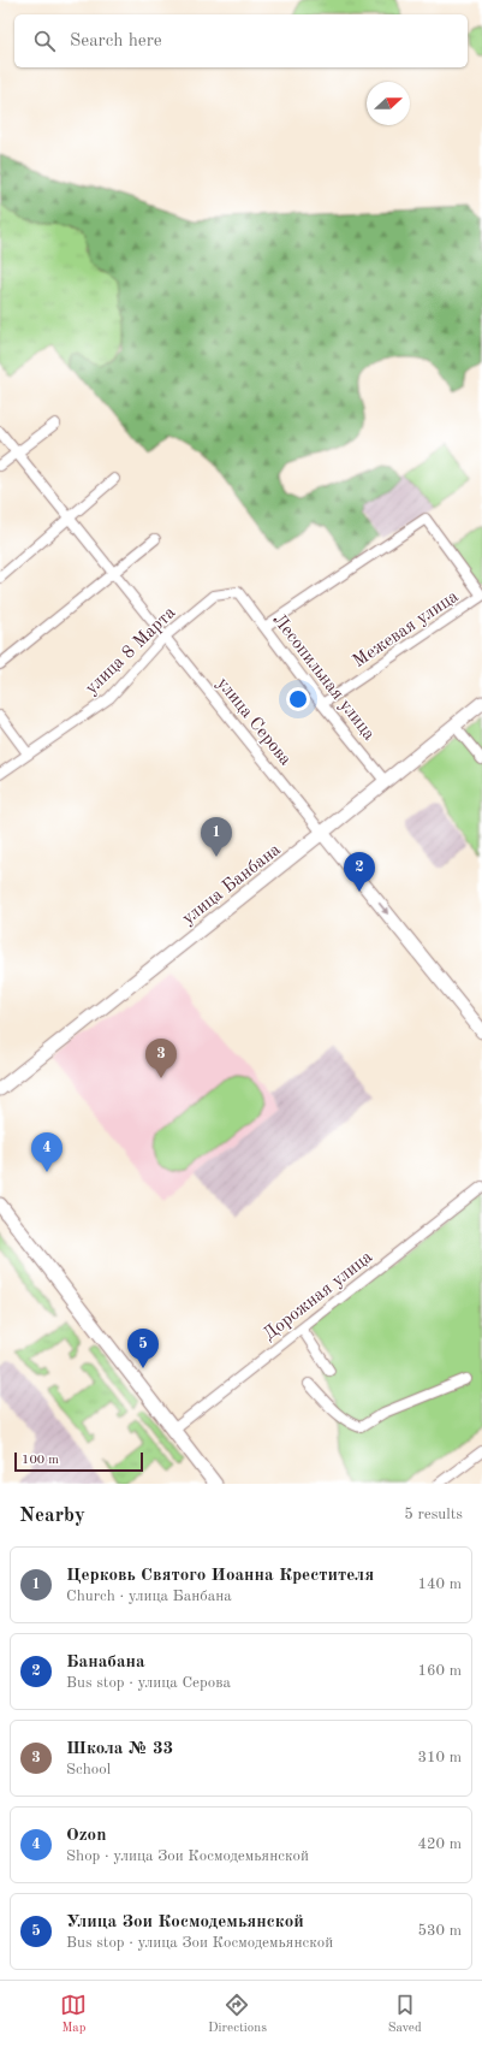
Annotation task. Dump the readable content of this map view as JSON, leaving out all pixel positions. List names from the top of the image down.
{
  "streets": {
    "street": [
      "Межевая улица",
      "улица 8 Марта",
      "Лесопильная улица",
      "улица Серова",
      "улица Банбана",
      "Дорожная улица"
    ]
  },
  "crossings": [
    ["Межевая улица", "Лесопильная улица"],
    ["улица 8 Марта", "Лесопильная улица"],
    ["улица 8 Марта", "улица Серова"],
    ["Лесопильная улица", "улица Банбана"],
    ["улица Серова", "улица Банбана"]
  ],
  "scale_bar": "100 m",
  "north": "right",
  "page": {
    "search": "Search here",
    "pins": [
      "1",
      "2",
      "3",
      "4",
      "5"
    ],
    "scale": "100 m",
    "heading": ["Nearby", "5 results"],
    "list": [
      {
        "mark": "1",
        "name": "Церковь Святого Иоанна Крестителя",
        "note": "Church · улица Банбана",
        "value": "140 m"
      },
      {
        "mark": "2",
        "name": "Банабана",
        "note": "Bus stop · улица Серова",
        "value": "160 m"
      },
      {
        "mark": "3",
        "name": "Школа № 33",
        "note": "School",
        "value": "310 m"
      },
      {
        "mark": "4",
        "name": "Ozon",
        "note": "Shop · улица Зои Космодемьянской",
        "value": "420 m"
      },
      {
        "mark": "5",
        "name": "Улица Зои Космодемьянской",
        "note": "Bus stop · улица Зои Космодемьянской",
        "value": "530 m"
      }
    ],
    "nav": ["Map", "Directions", "Saved"]
  }
}
